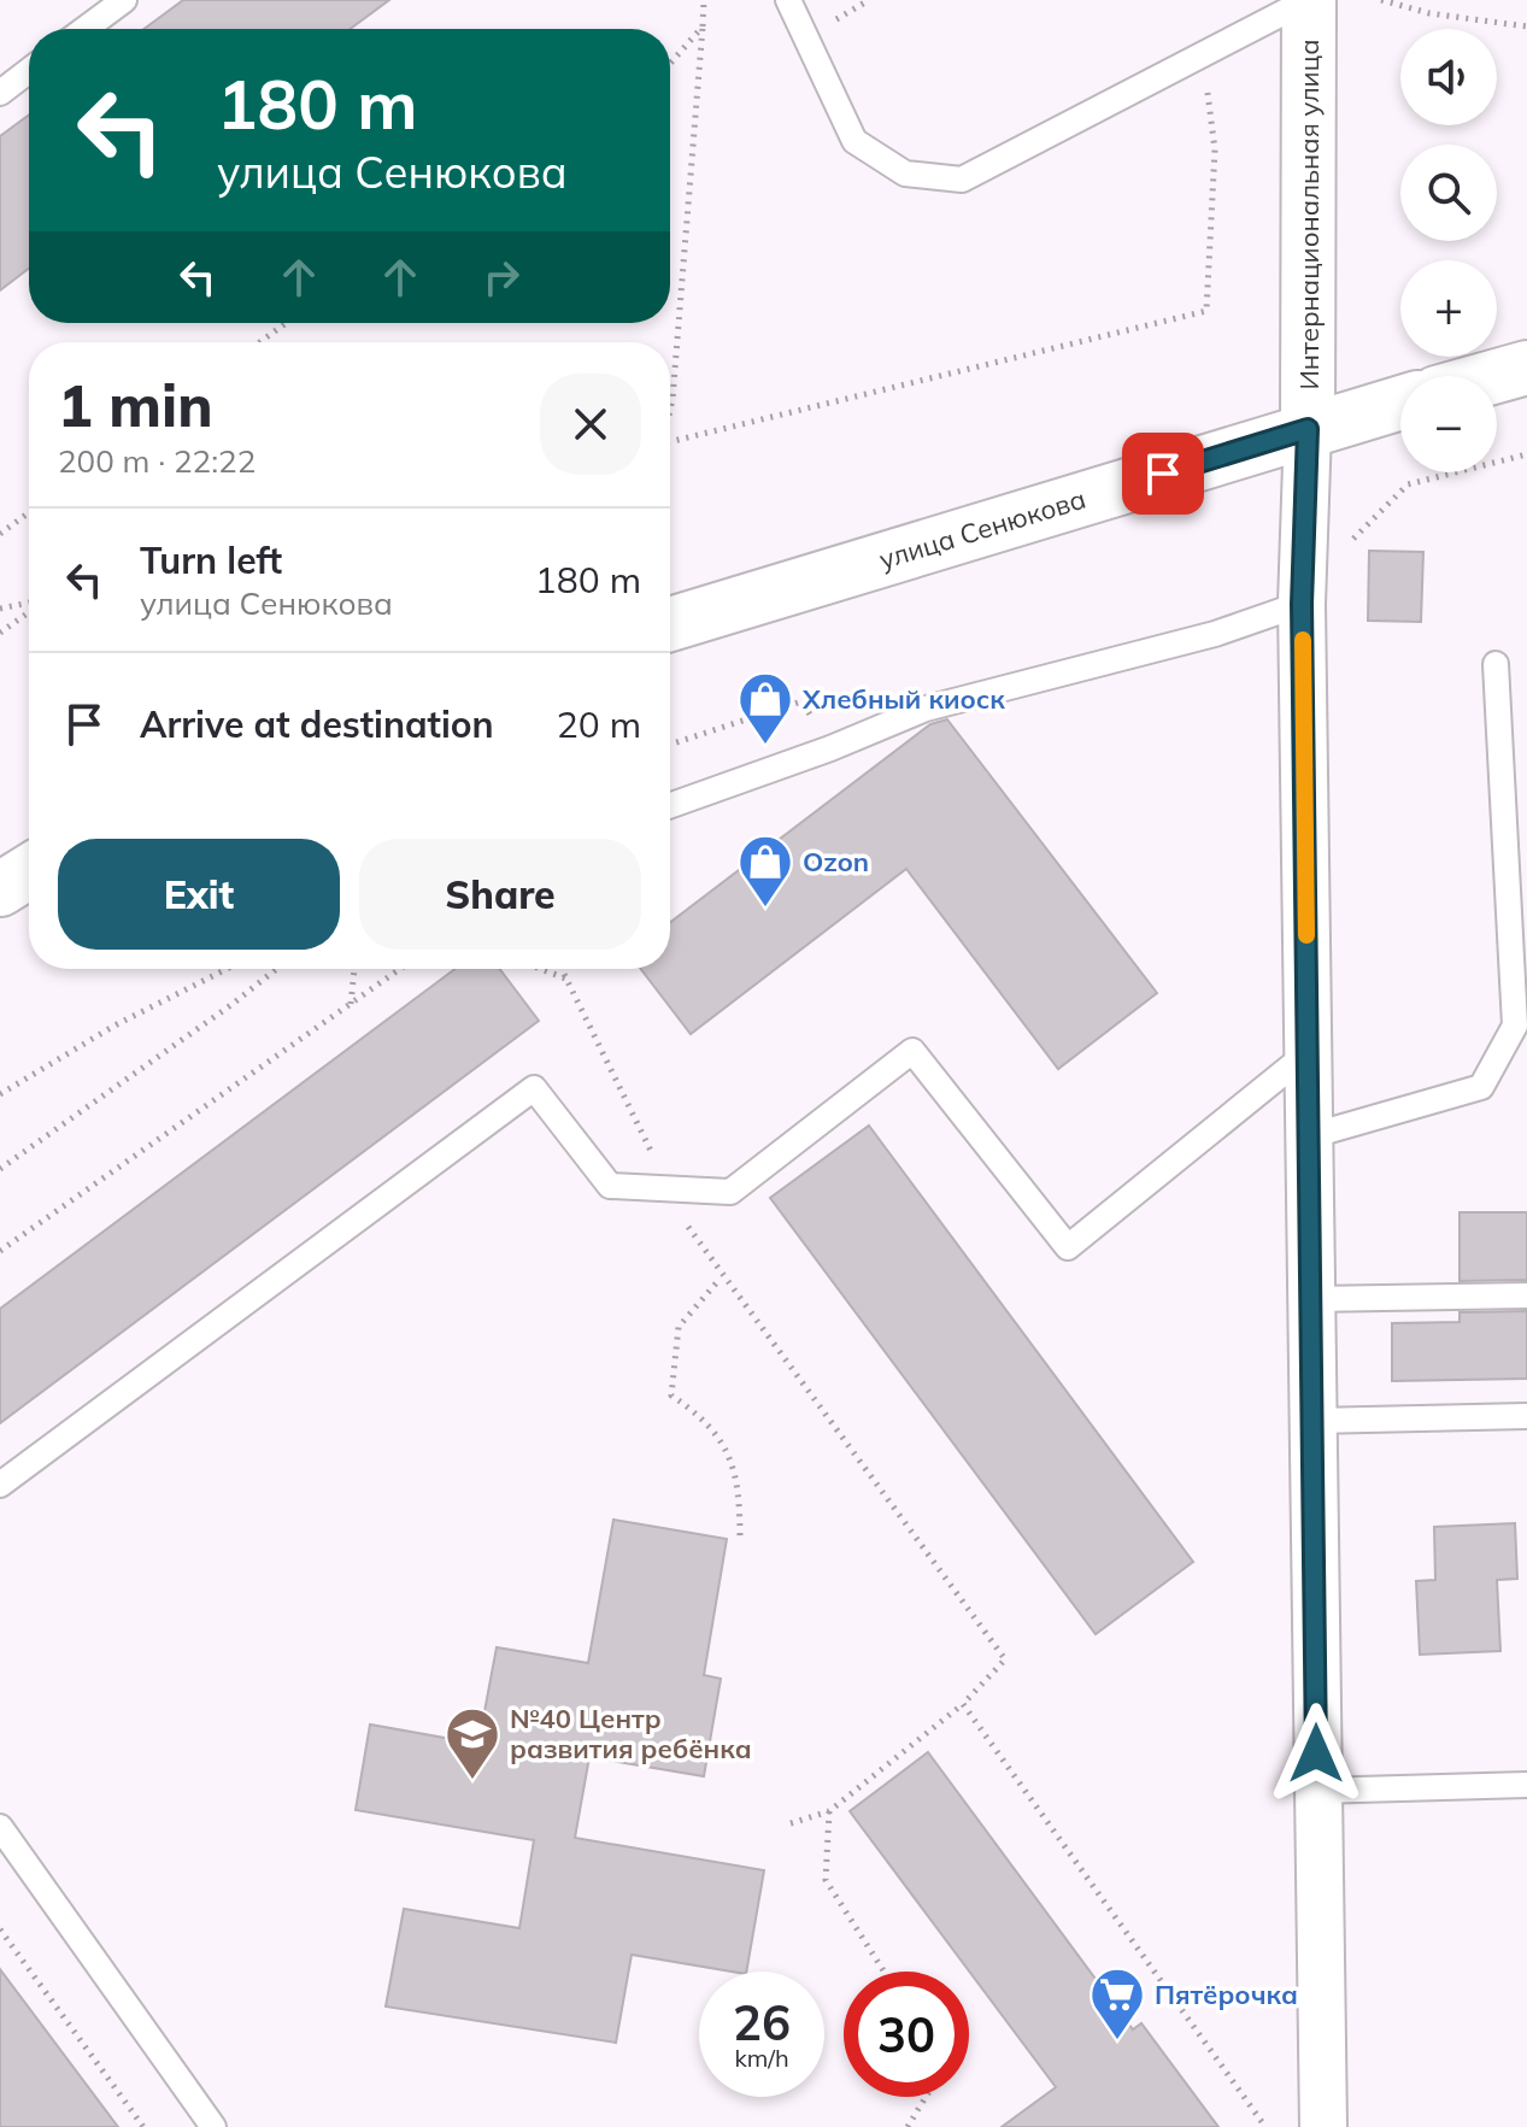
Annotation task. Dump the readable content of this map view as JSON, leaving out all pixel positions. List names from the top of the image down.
{
  "streets": {
    "main road": ["Интернациональная улица", "улица Сенюкова"]
  },
  "crossings": [
    ["Интернациональная улица", "улица Сенюкова"]
  ],
  "places": {
    "shop": ["Хлебный киоск", "Ozon"],
    "school or university": ["№40 Центр развития ребёнка"],
    "supermarket": ["Пятёрочка"]
  },
  "page": {
    "map_buttons": ["+", "−"],
    "turn": ["180 m", "улица Сенюкова"],
    "heading": ["1 min", "200 m · 22:22"],
    "list": [
      {
        "name": "Turn left",
        "note": "улица Сенюкова",
        "value": "180 m"
      },
      {
        "name": "Arrive at destination",
        "value": "20 m"
      }
    ],
    "buttons": ["Exit", "Share"],
    "speed": "26 km/h",
    "limit": "30"
  }
}
